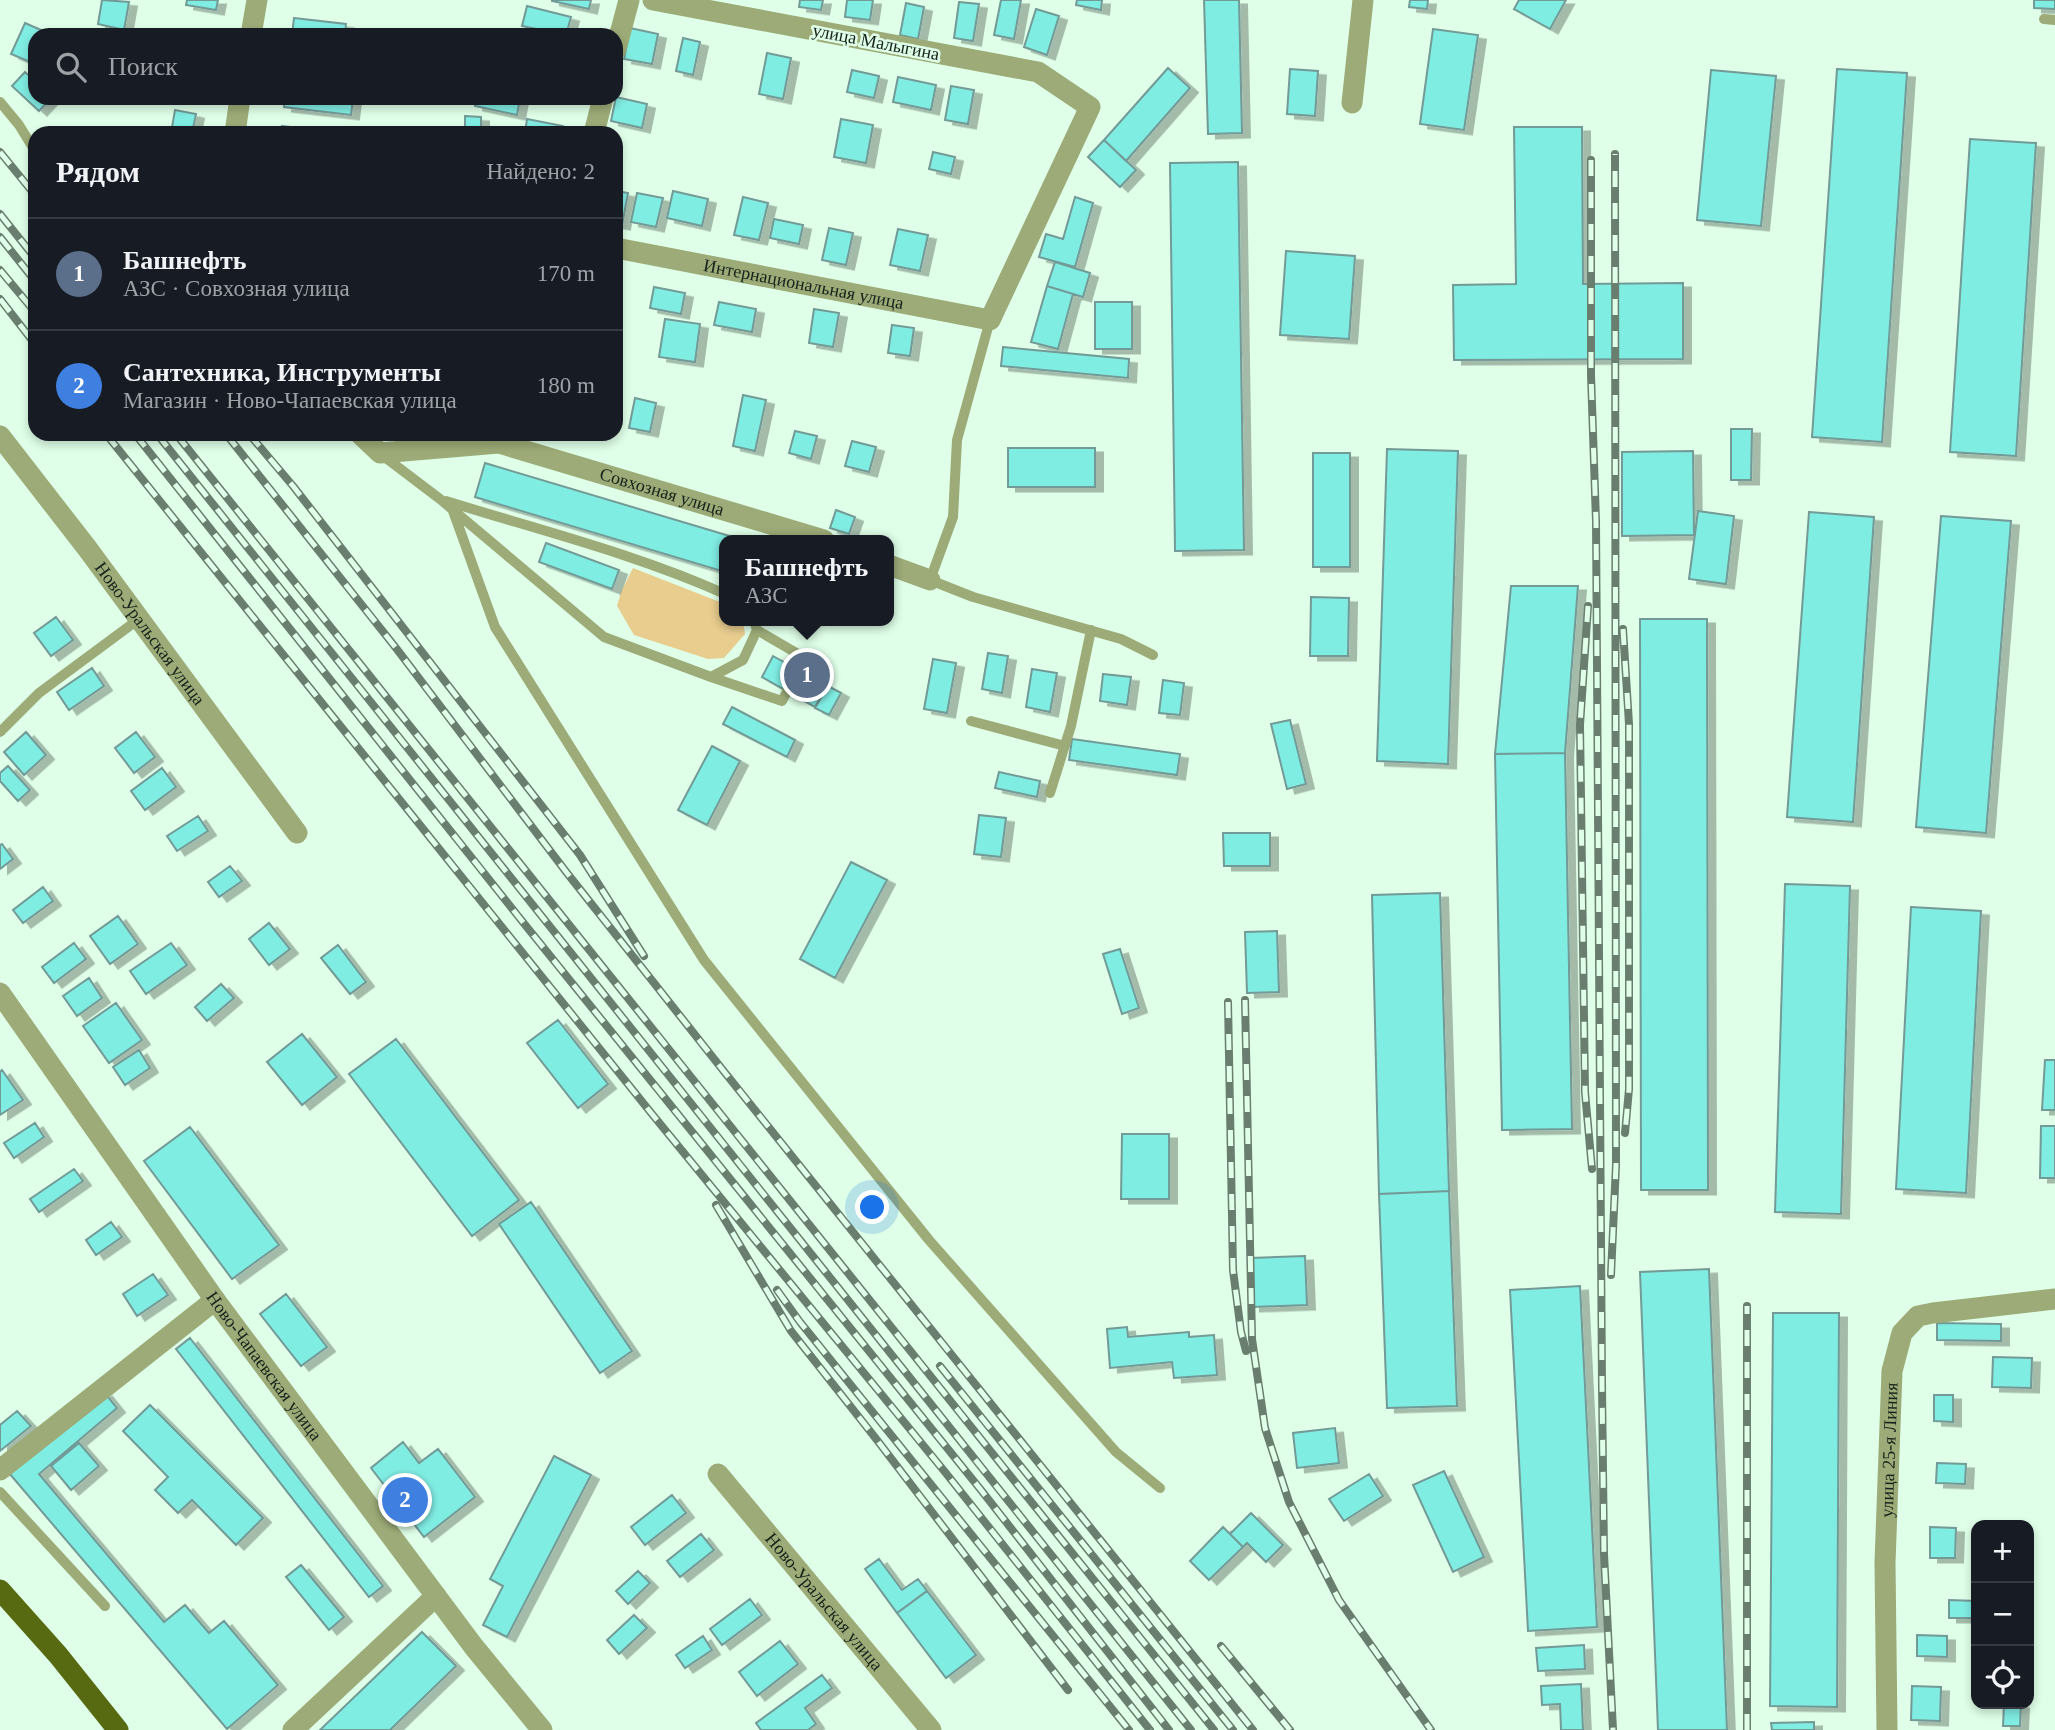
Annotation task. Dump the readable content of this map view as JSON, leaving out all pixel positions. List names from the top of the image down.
{
  "streets": {
    "street": [
      "улица Малыгина",
      "Интернациональная улица",
      "Совхозная улица",
      "Ново-Уральская улица",
      "Ново-Чапаевская улица",
      "улица 25-я Линия"
    ]
  },
  "crossings": [
    ["улица Малыгина", "Интернациональная улица"]
  ],
  "page": {
    "search": "Поиск",
    "heading": ["Рядом", "Найдено: 2"],
    "list": [
      {
        "mark": "1",
        "name": "Башнефть",
        "note": "АЗС · Совхозная улица",
        "value": "170 m"
      },
      {
        "mark": "2",
        "name": "Сантехника, Инструменты",
        "note": "Магазин · Ново-Чапаевская улица",
        "value": "180 m"
      }
    ],
    "popup": ["Башнефть", "АЗС"],
    "pins": ["1", "2"],
    "map_buttons": ["+", "−"]
  }
}
